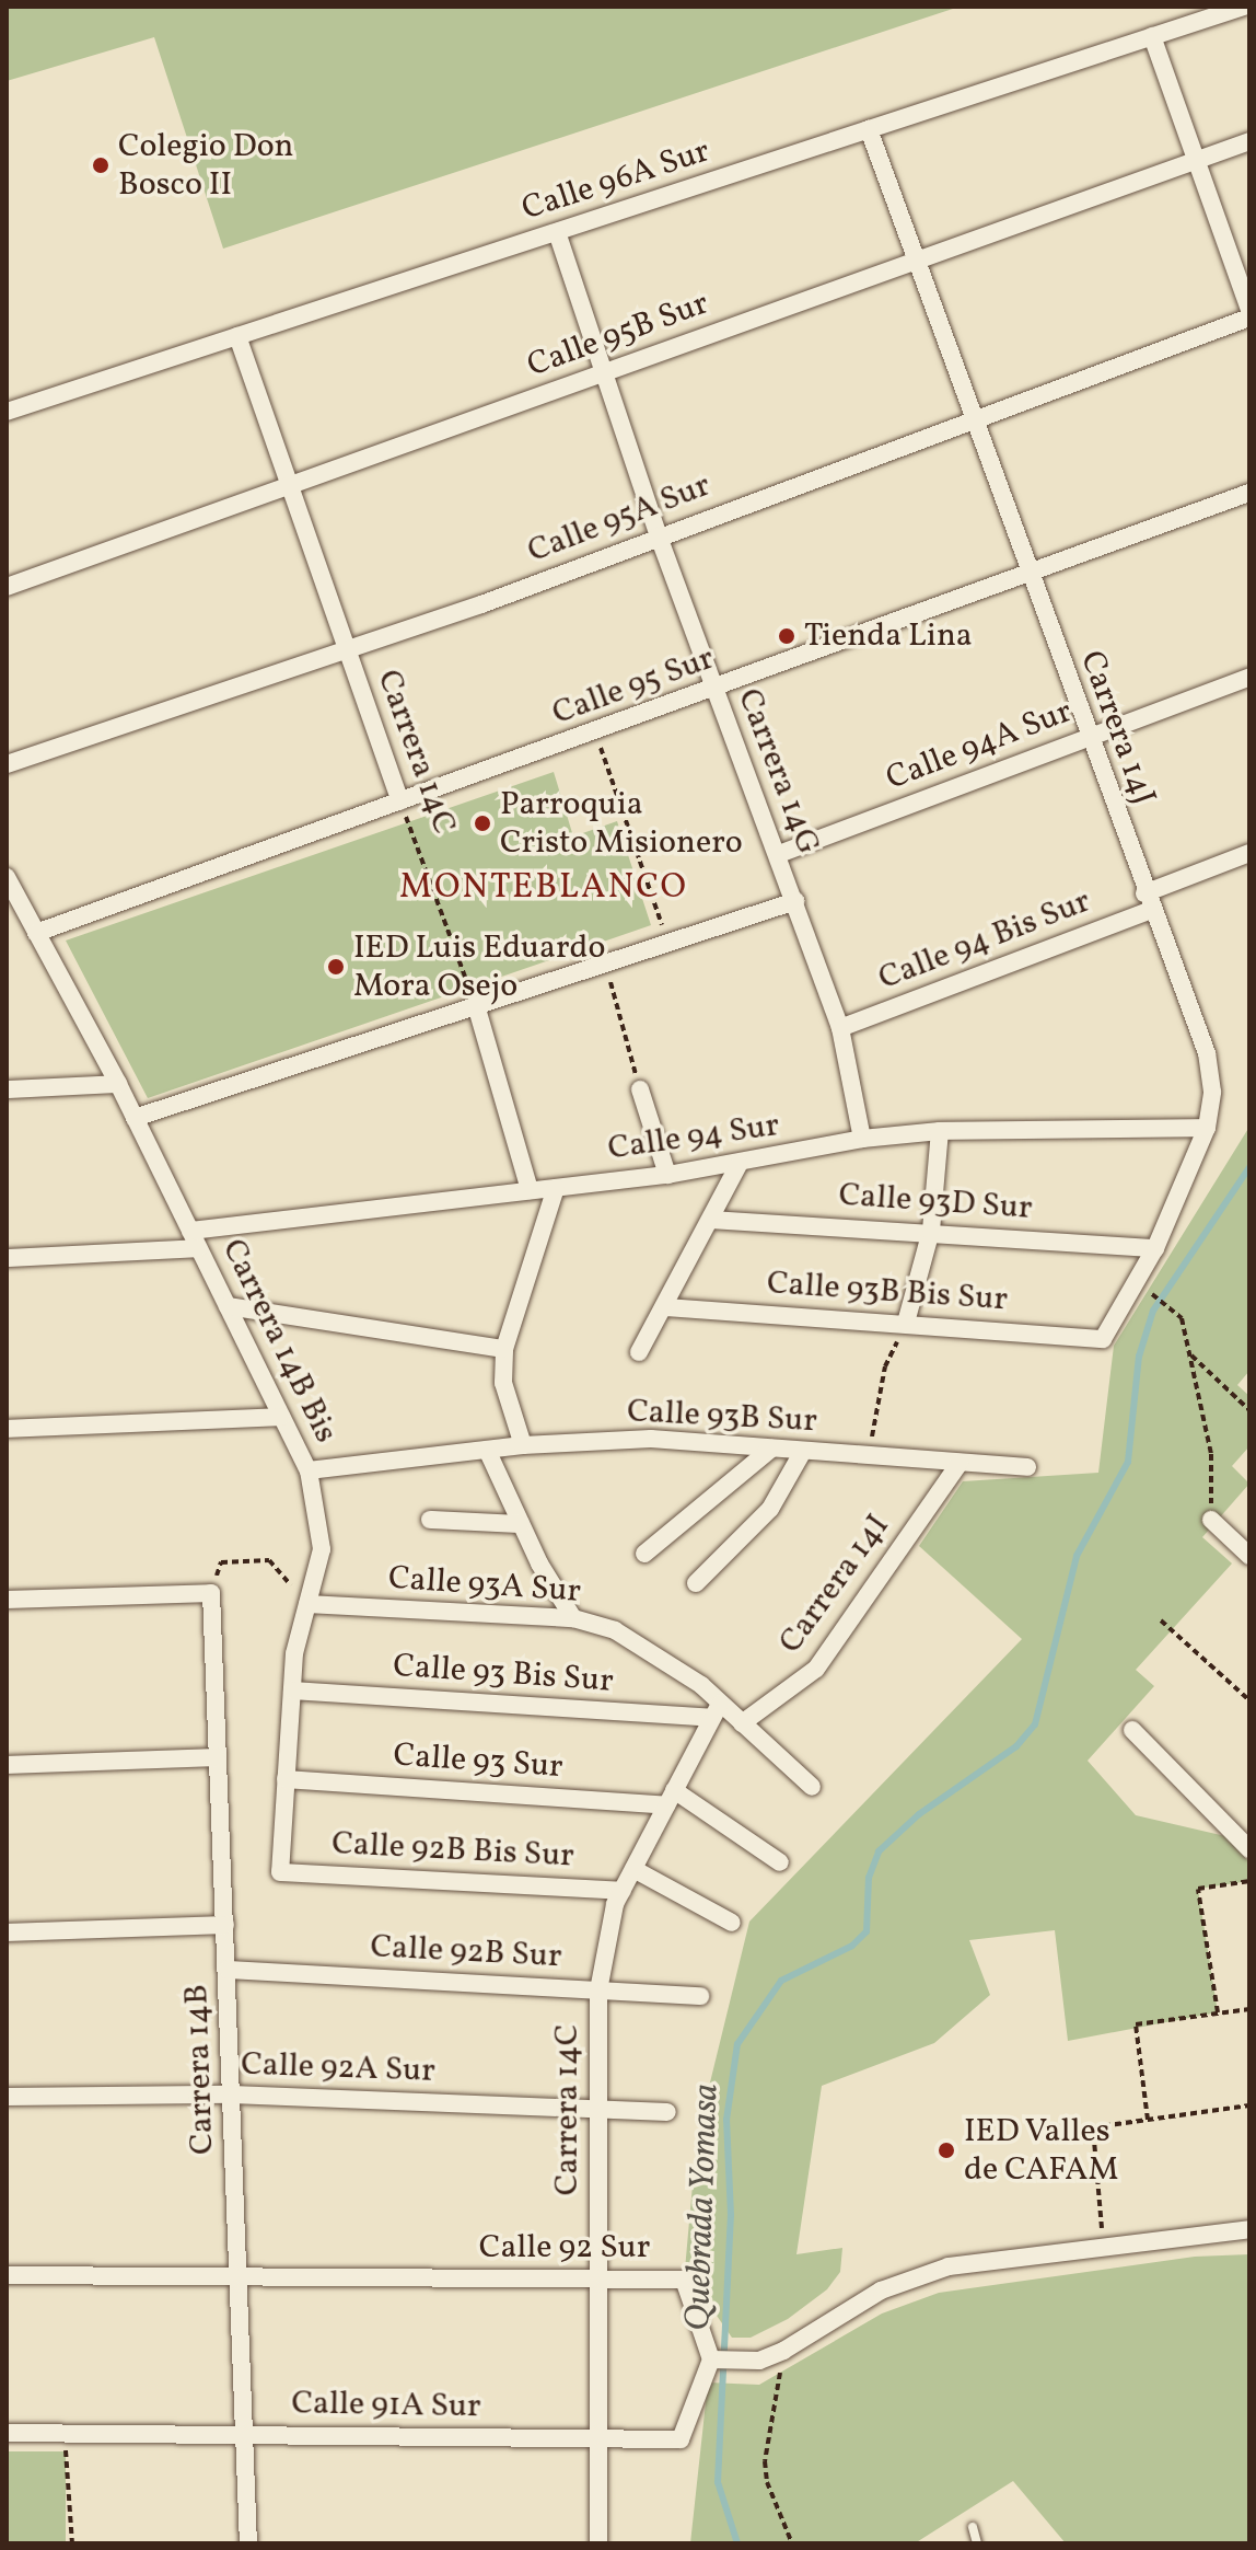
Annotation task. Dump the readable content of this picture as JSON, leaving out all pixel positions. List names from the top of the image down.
{
  "streets": {
    "street": [
      "Calle 96A Sur",
      "Calle 95B Sur",
      "Calle 95A Sur",
      "Calle 95 Sur",
      "Carrera 14J",
      "Calle 94A Sur",
      "Carrera 14C",
      "Carrera 14G",
      "Calle 94 Bis Sur",
      "Calle 94 Sur",
      "Calle 93D Sur",
      "Calle 93B Bis Sur",
      "Carrera 14B Bis",
      "Calle 93B Sur",
      "Carrera 14I",
      "Calle 93A Sur",
      "Calle 93 Bis Sur",
      "Calle 93 Sur",
      "Calle 92B Bis Sur",
      "Calle 92B Sur",
      "Calle 92A Sur",
      "Carrera 14B",
      "Calle 92 Sur",
      "Calle 91A Sur"
    ]
  },
  "crossings": [
    ["Calle 96A Sur", "Carrera 14J"],
    ["Calle 96A Sur", "Carrera 14C"],
    ["Calle 96A Sur", "Carrera 14G"],
    ["Calle 95B Sur", "Carrera 14J"],
    ["Calle 95B Sur", "Carrera 14C"],
    ["Calle 95B Sur", "Carrera 14G"],
    ["Calle 95A Sur", "Carrera 14J"],
    ["Calle 95A Sur", "Carrera 14C"],
    ["Calle 95A Sur", "Carrera 14G"],
    ["Calle 95 Sur", "Carrera 14J"],
    ["Calle 95 Sur", "Carrera 14C"],
    ["Calle 95 Sur", "Carrera 14G"],
    ["Calle 95 Sur", "Carrera 14B Bis"],
    ["Carrera 14J", "Calle 94A Sur"],
    ["Carrera 14J", "Calle 94 Bis Sur"],
    ["Carrera 14J", "Calle 94 Sur"],
    ["Carrera 14J", "Calle 93D Sur"],
    ["Carrera 14J", "Calle 93B Bis Sur"],
    ["Calle 94A Sur", "Carrera 14G"],
    ["Carrera 14C", "Calle 93A Sur"],
    ["Carrera 14C", "Calle 93 Bis Sur"],
    ["Carrera 14C", "Calle 93 Sur"],
    ["Carrera 14C", "Calle 92B Bis Sur"],
    ["Carrera 14C", "Calle 92B Sur"],
    ["Carrera 14C", "Calle 92A Sur"],
    ["Carrera 14C", "Calle 92 Sur"],
    ["Carrera 14C", "Calle 91A Sur"],
    ["Carrera 14G", "Calle 94 Bis Sur"],
    ["Carrera 14G", "Calle 94 Sur"],
    ["Calle 94 Sur", "Carrera 14B Bis"],
    ["Carrera 14B Bis", "Calle 93B Sur"],
    ["Carrera 14B Bis", "Calle 93A Sur"],
    ["Carrera 14B Bis", "Calle 93 Bis Sur"],
    ["Carrera 14B Bis", "Calle 93 Sur"],
    ["Carrera 14B Bis", "Calle 92B Bis Sur"],
    ["Calle 93B Sur", "Carrera 14I"],
    ["Carrera 14I", "Calle 93A Sur"],
    ["Calle 93A Sur", "Calle 93 Bis Sur"],
    ["Calle 92B Sur", "Carrera 14B"],
    ["Calle 92A Sur", "Carrera 14B"],
    ["Carrera 14B", "Calle 92 Sur"],
    ["Carrera 14B", "Calle 91A Sur"],
    ["Calle 92 Sur", "Calle 91A Sur"]
  ],
  "districts": ["MONTEBLANCO"],
  "water": ["Quebrada Yomasa"],
  "places": [
    "Colegio Don Bosco II",
    "Tienda Lina",
    "Parroquia Cristo Misionero",
    "IED Luis Eduardo Mora Osejo",
    "IED Valles de CAFAM"
  ]
}
